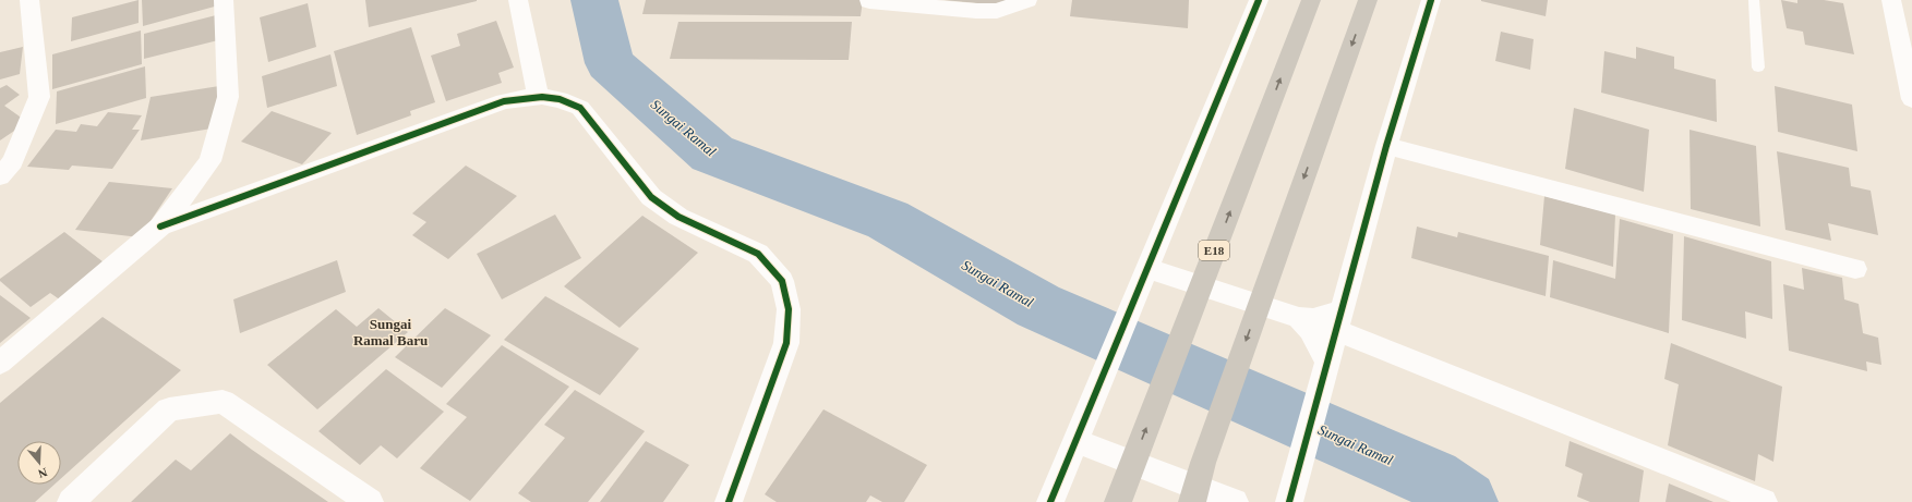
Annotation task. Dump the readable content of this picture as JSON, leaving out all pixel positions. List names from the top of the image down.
{
  "streets": {
    "highway": ["E18"]
  },
  "districts": ["Sungai Ramal Baru"],
  "water": ["Sungai Ramal"],
  "north": "bottom"
}
